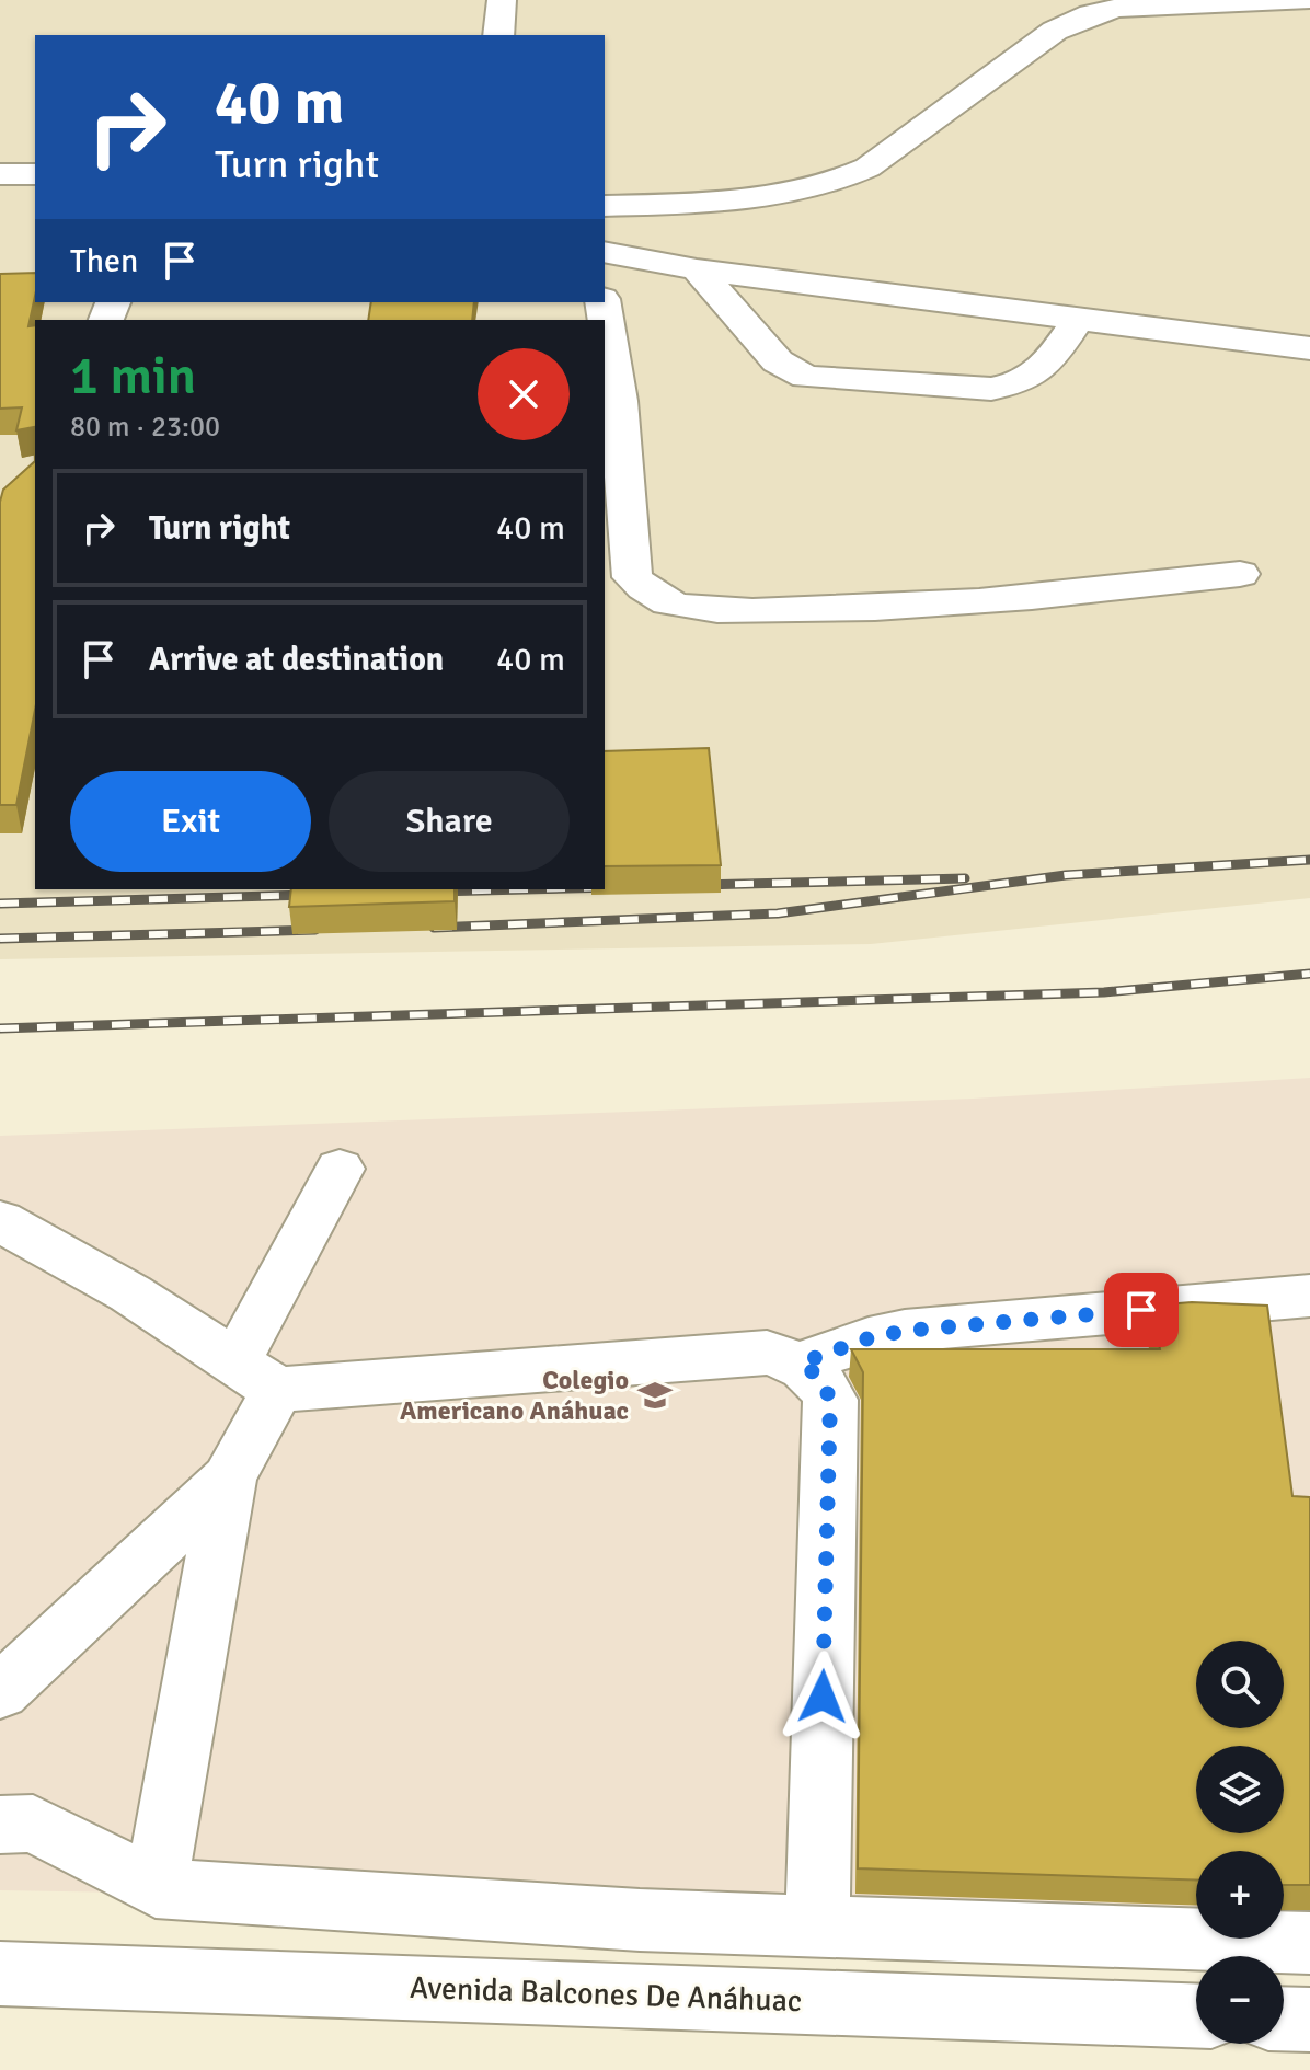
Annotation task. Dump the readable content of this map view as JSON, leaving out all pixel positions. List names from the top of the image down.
{
  "streets": {
    "street": ["Avenida Balcones De Anáhuac"]
  },
  "places": {
    "school or university": ["Colegio Americano Anáhuac"]
  },
  "page": {
    "turn": ["40 m", "Turn right"],
    "then": "Then",
    "heading": ["1 min", "80 m · 23:00"],
    "list": [
      {
        "name": "Turn right",
        "value": "40 m"
      },
      {
        "name": "Arrive at destination",
        "value": "40 m"
      }
    ],
    "buttons": ["Exit", "Share"],
    "map_buttons": ["+", "−"]
  }
}
